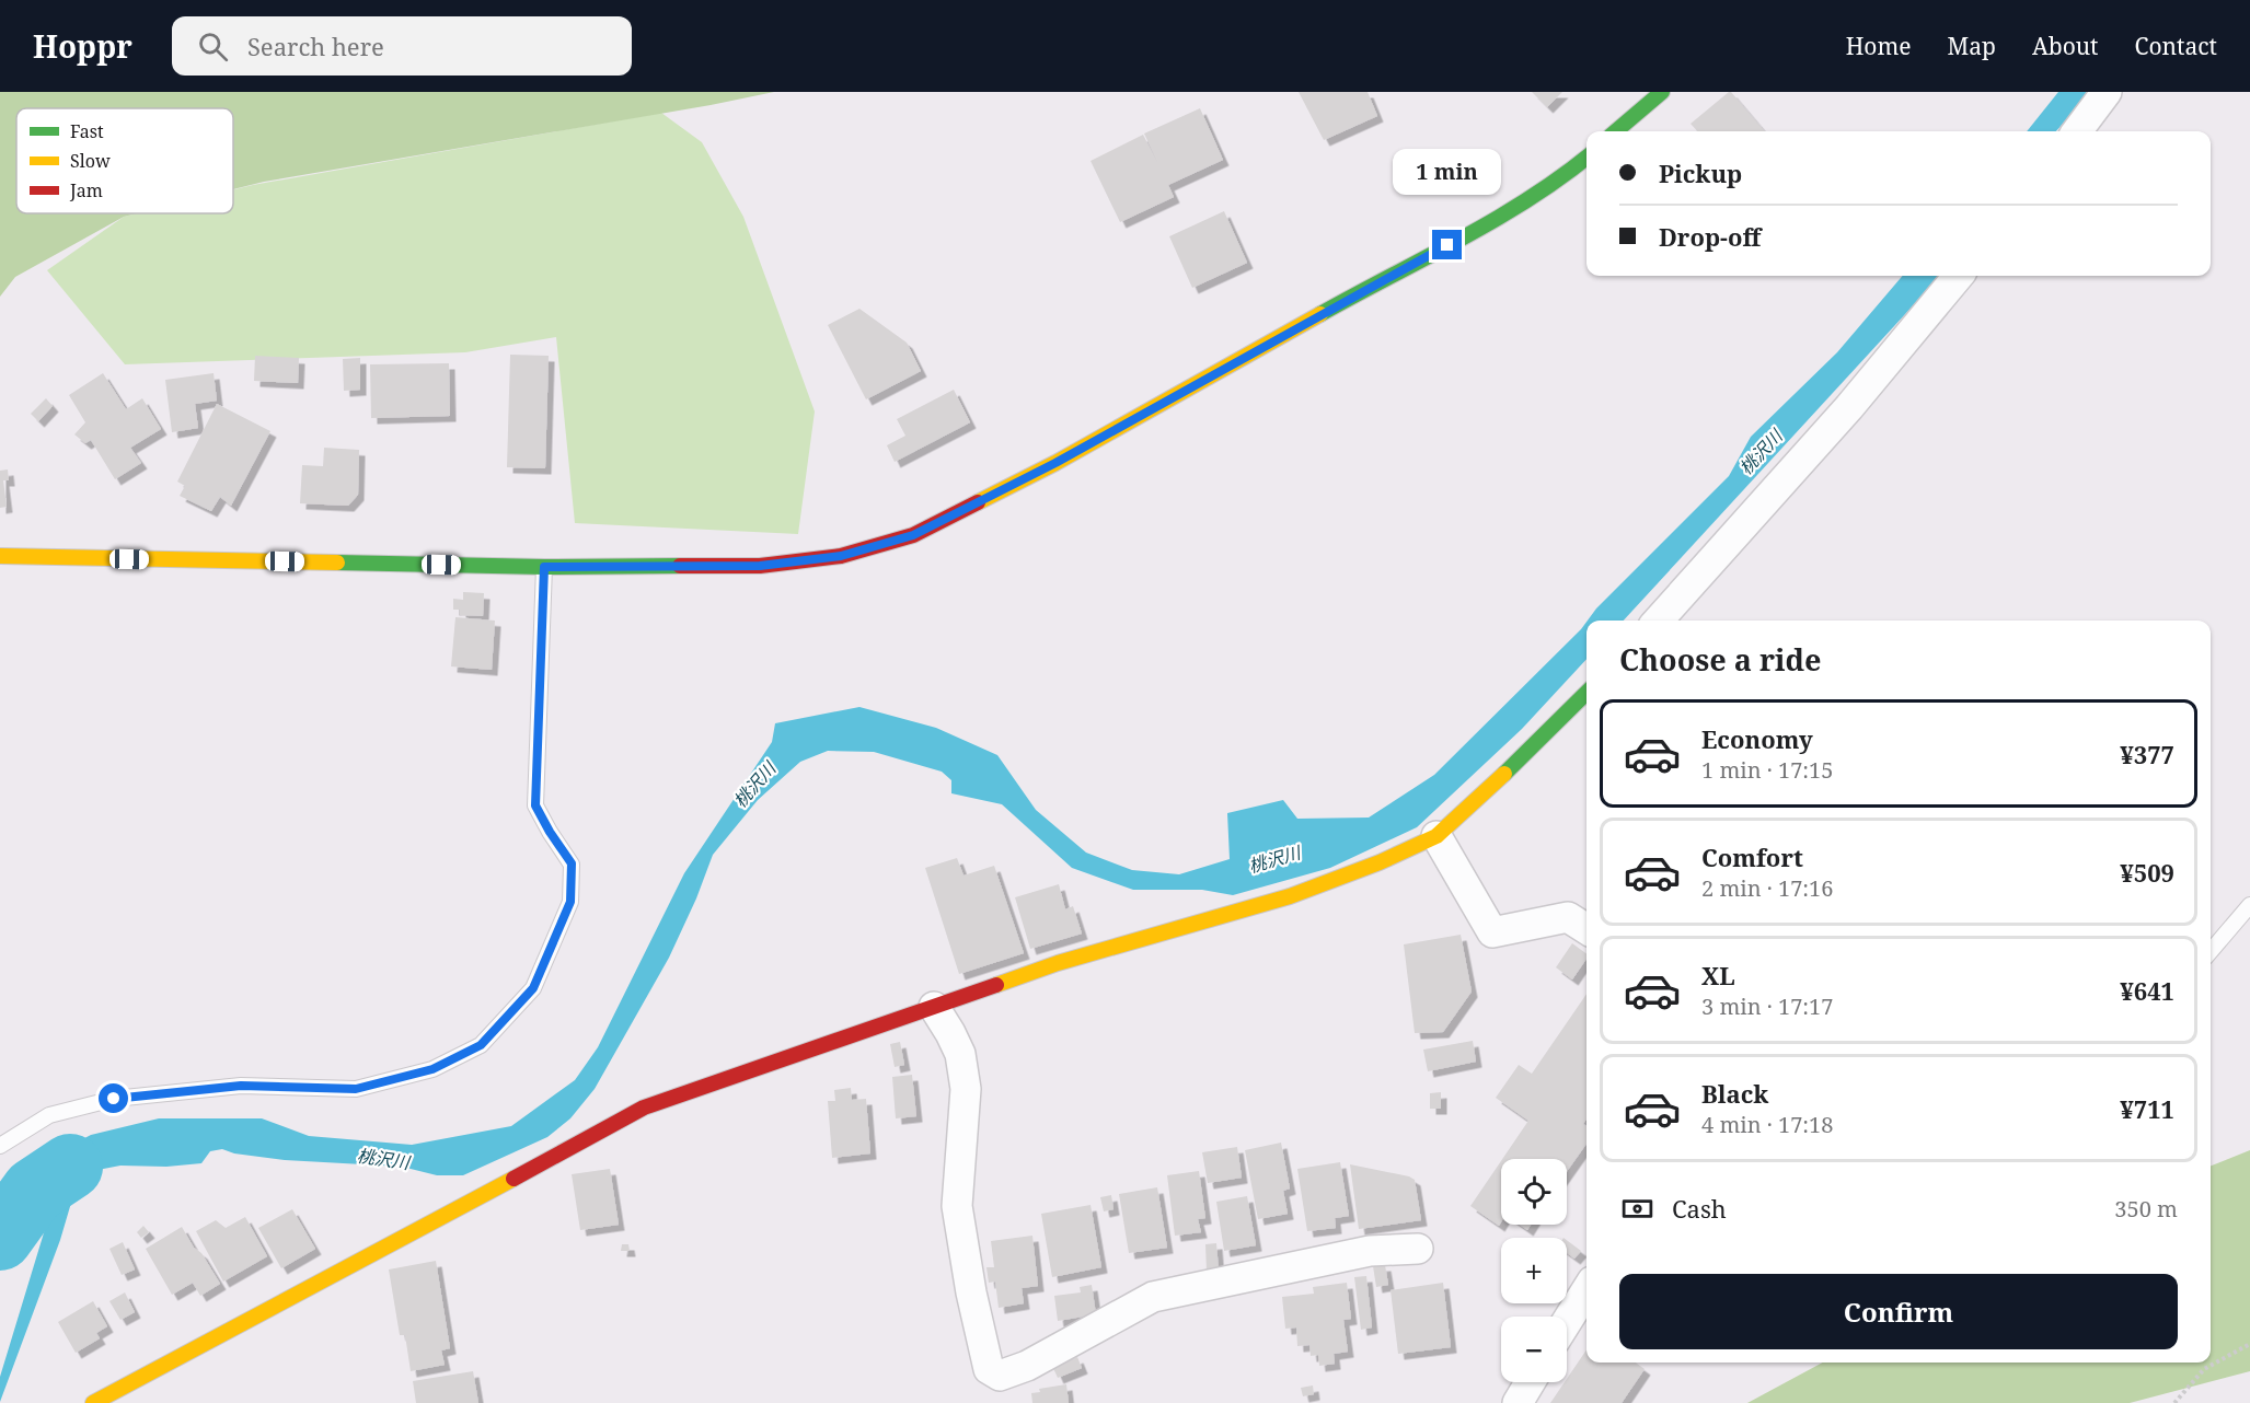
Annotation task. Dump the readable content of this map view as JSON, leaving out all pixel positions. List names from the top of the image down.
{
  "water": ["桃沢川"],
  "legend": ["Fast", "Slow", "Jam"],
  "page": {
    "header": "Hoppr",
    "search": "Search here",
    "nav": [
      "Home",
      "Map",
      "About",
      "Contact"
    ],
    "banner": ["Pickup", "Drop-off"],
    "bubble": "1 min",
    "heading": "Choose a ride",
    "list": [
      {
        "name": "Economy",
        "note": "1 min · 17:15",
        "value": "¥377"
      },
      {
        "name": "Comfort",
        "note": "2 min · 17:16",
        "value": "¥509"
      },
      {
        "name": "XL",
        "note": "3 min · 17:17",
        "value": "¥641"
      },
      {
        "name": "Black",
        "note": "4 min · 17:18",
        "value": "¥711"
      }
    ],
    "map_buttons": ["+", "−"],
    "pay": ["Cash", "350 m"],
    "buttons": "Confirm"
  }
}
